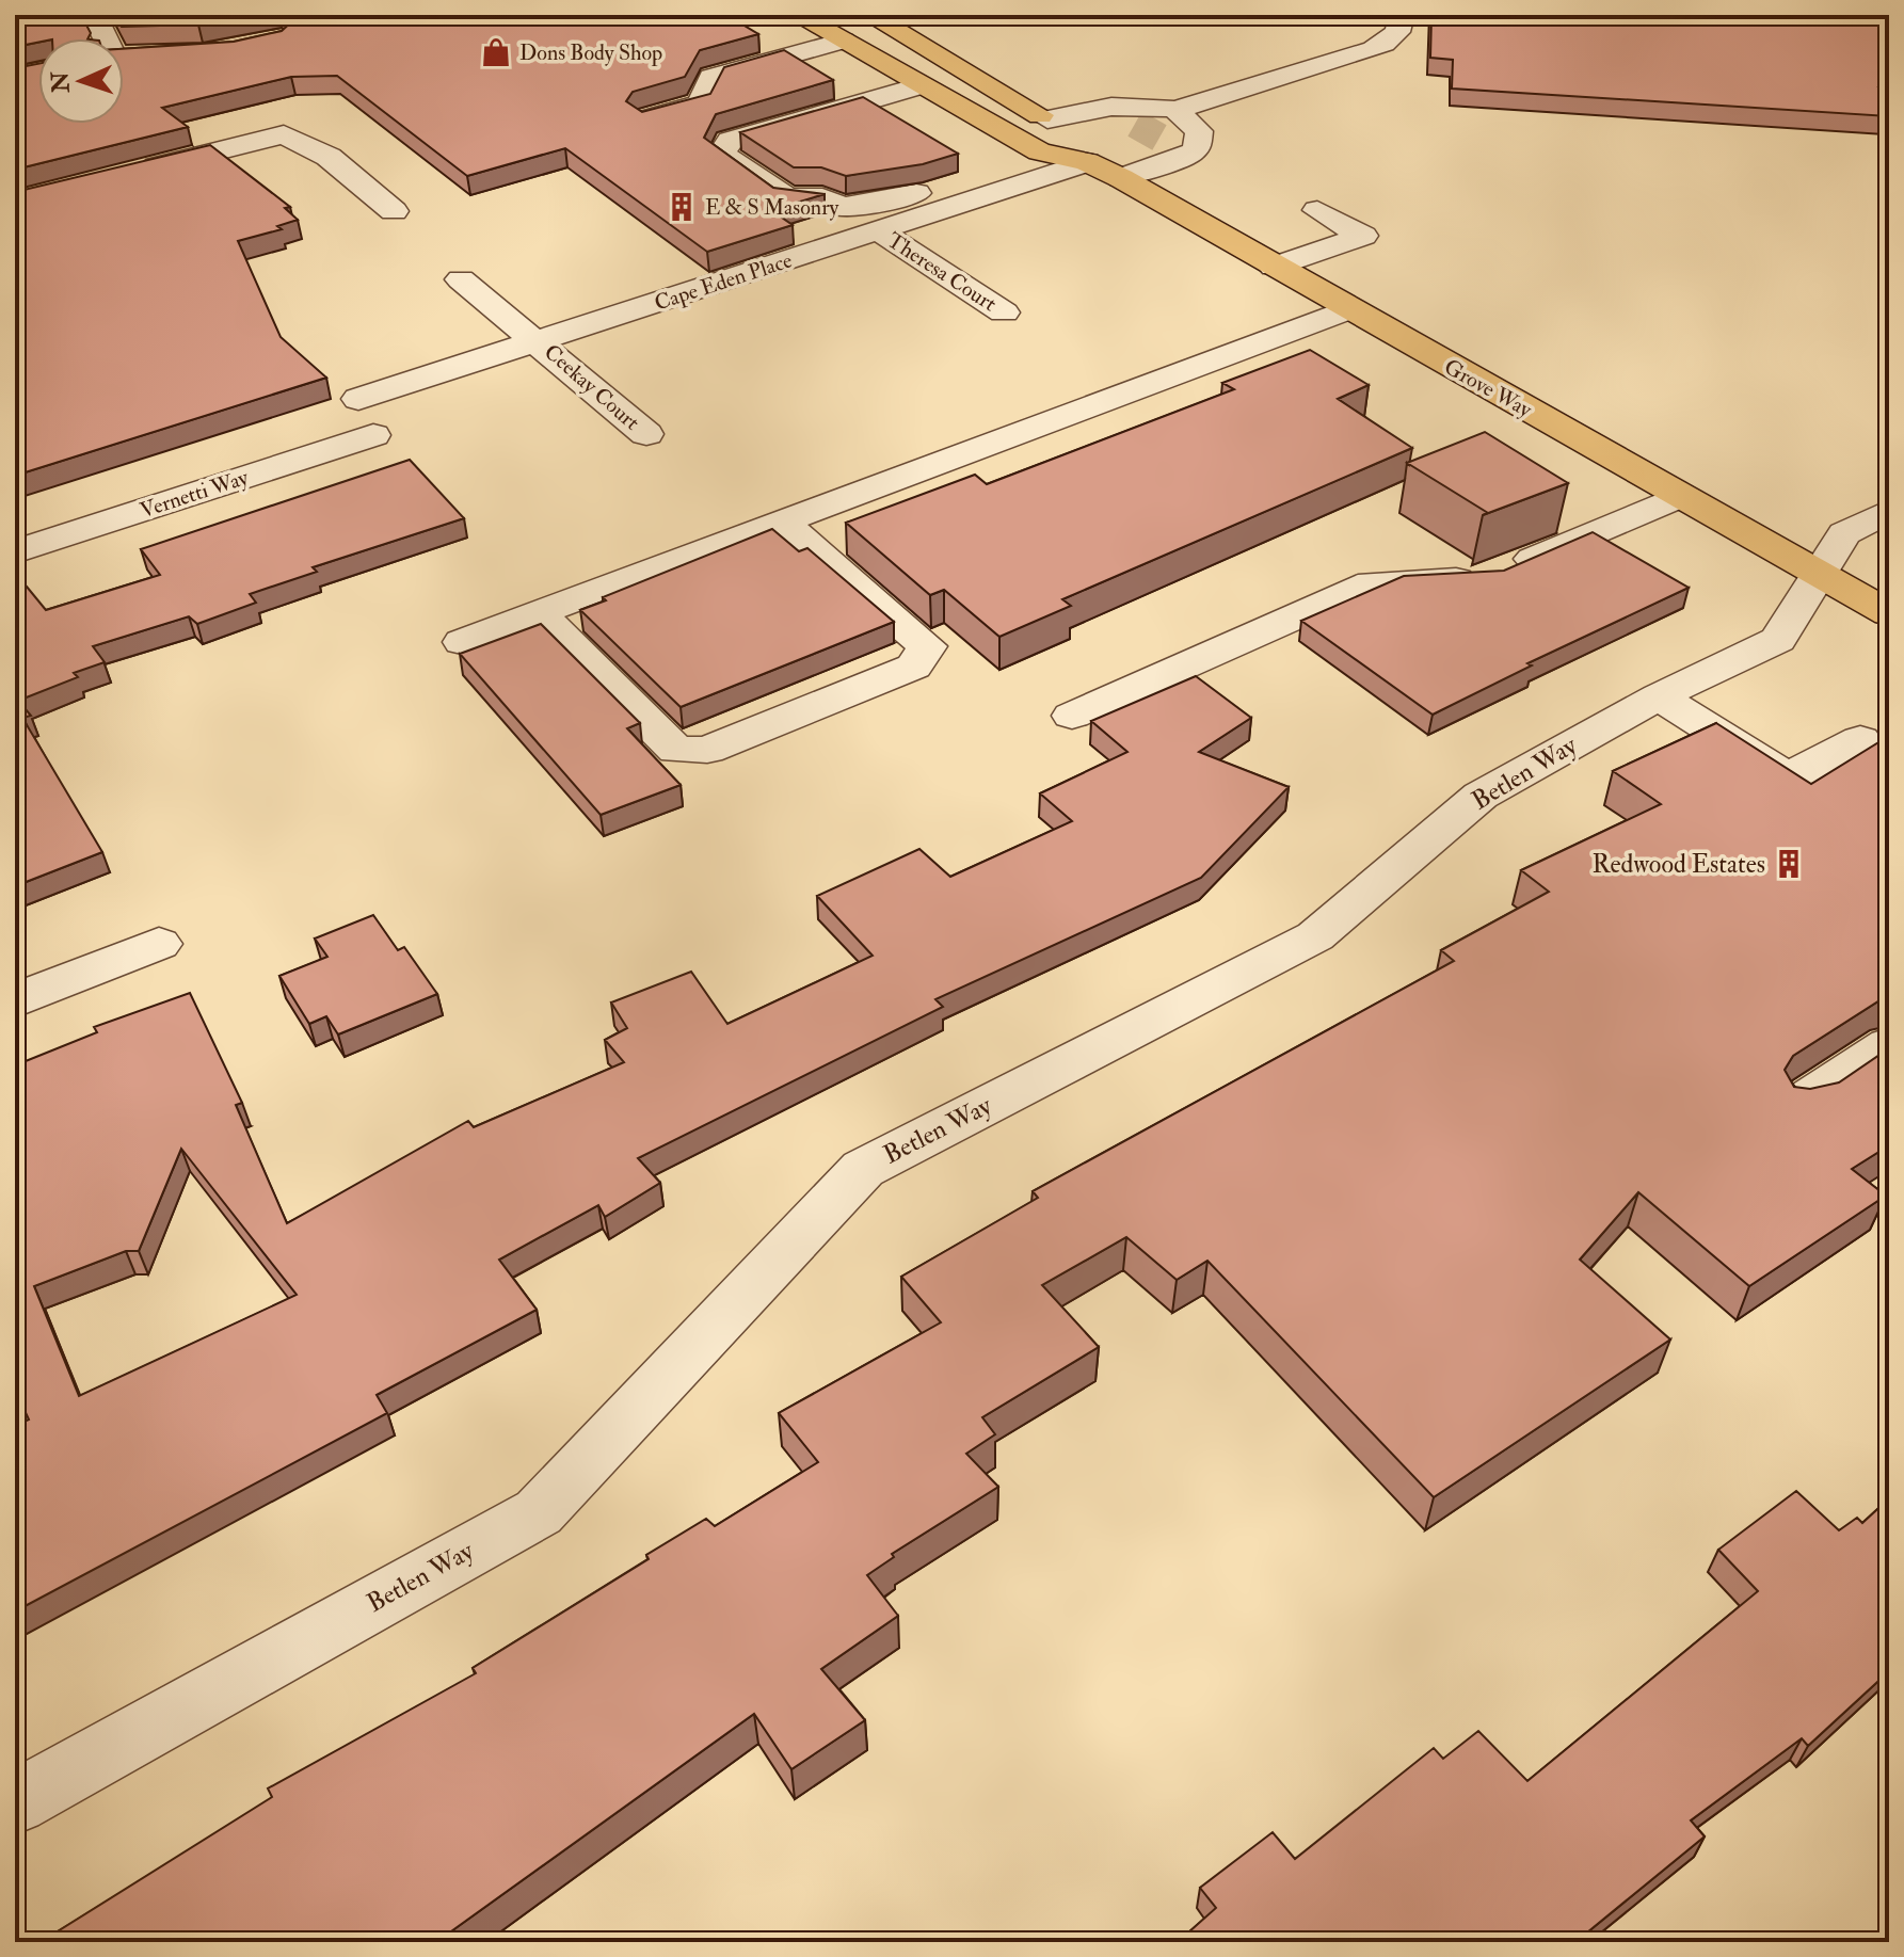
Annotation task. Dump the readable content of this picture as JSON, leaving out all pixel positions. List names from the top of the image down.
{
  "streets": {
    "main road": ["Grove Way"],
    "street": [
      "Theresa Court",
      "Cape Eden Place",
      "Ceekay Court",
      "Vernetti Way",
      "Betlen Way"
    ]
  },
  "crossings": [
    ["Theresa Court", "Cape Eden Place"],
    ["Cape Eden Place", "Ceekay Court"],
    ["Cape Eden Place", "Grove Way"],
    ["Grove Way", "Betlen Way"]
  ],
  "places": {
    "shop": ["Dons Body Shop"],
    "building": ["E & S Masonry", "Redwood Estates"]
  },
  "north": "left"
}
